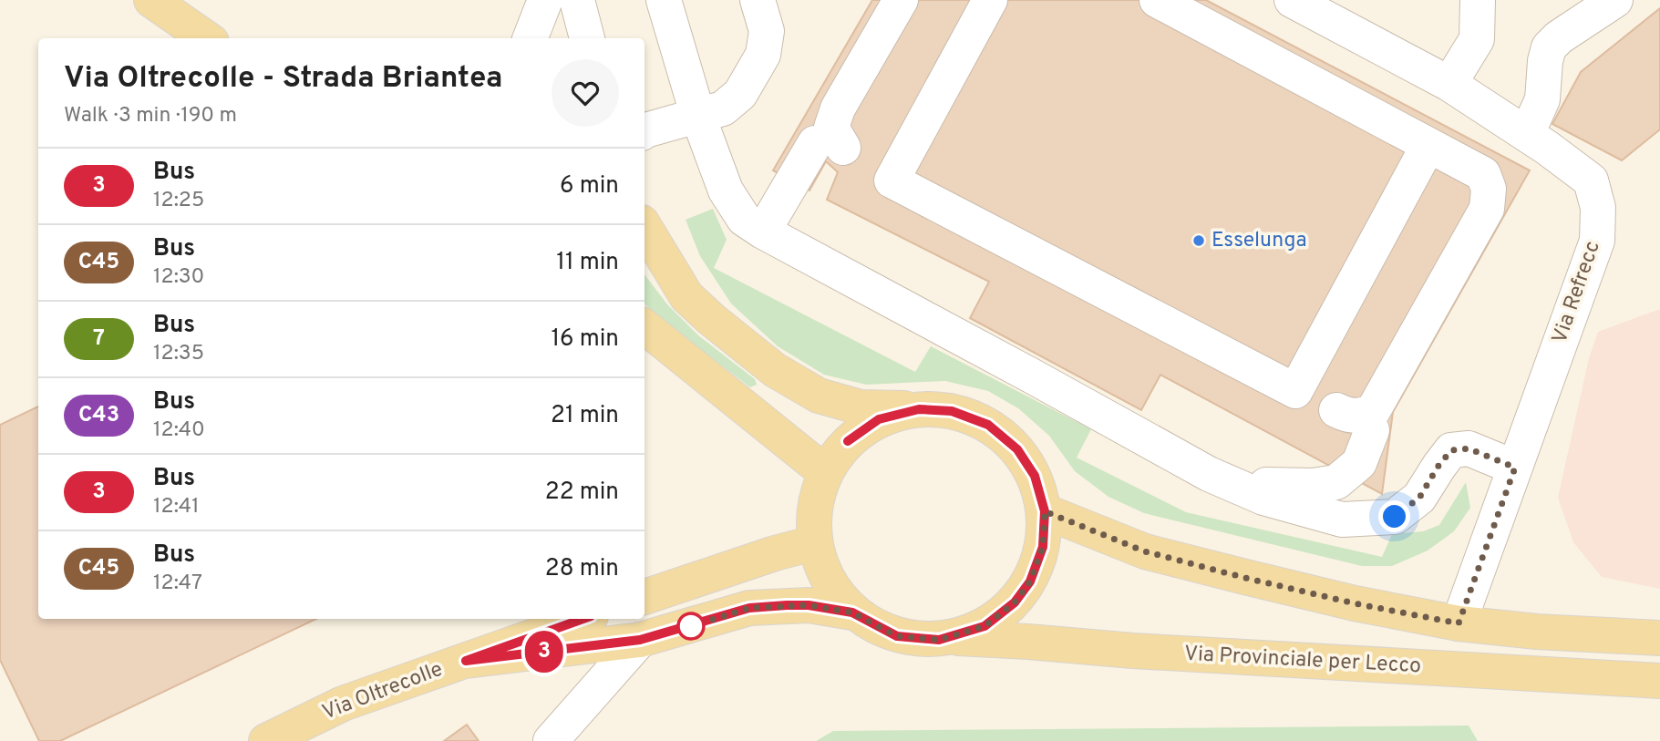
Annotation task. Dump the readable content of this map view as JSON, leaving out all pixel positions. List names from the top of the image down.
{
  "streets": {
    "main road": ["Via Provinciale per Lecco", "Via Oltrecolle"],
    "street": ["Via Refrecc"]
  },
  "crossings": [
    ["Via Provinciale per Lecco", "Via Oltrecolle"]
  ],
  "places": ["Esselunga"],
  "lines": ["bus line 3"],
  "page": {
    "on_map": "3",
    "heading": ["Via Oltrecolle - Strada Briantea", "Walk · 3 min · 190 m"],
    "list": [
      {
        "mark": "3",
        "name": "Bus",
        "note": "12:25",
        "value": "6 min"
      },
      {
        "mark": "C45",
        "name": "Bus",
        "note": "12:30",
        "value": "11 min"
      },
      {
        "mark": "7",
        "name": "Bus",
        "note": "12:35",
        "value": "16 min"
      },
      {
        "mark": "C43",
        "name": "Bus",
        "note": "12:40",
        "value": "21 min"
      },
      {
        "mark": "3",
        "name": "Bus",
        "note": "12:41",
        "value": "22 min"
      },
      {
        "mark": "C45",
        "name": "Bus",
        "note": "12:47",
        "value": "28 min"
      }
    ]
  }
}
